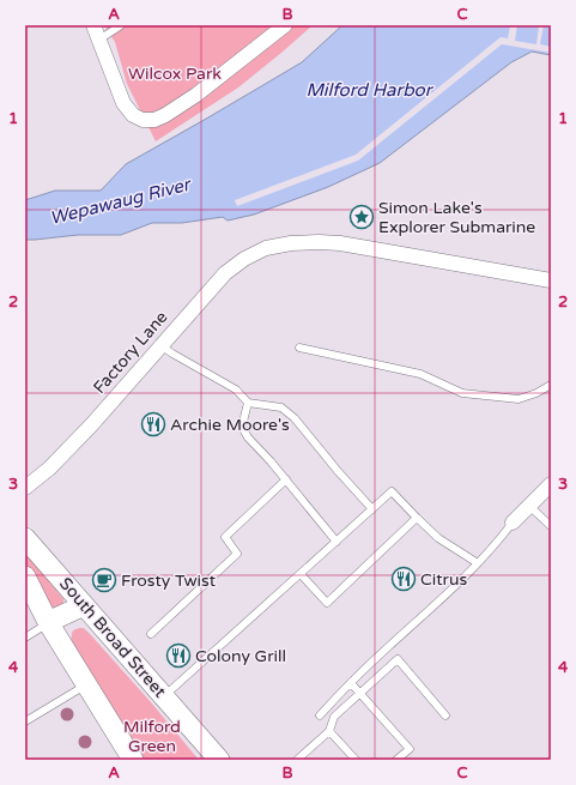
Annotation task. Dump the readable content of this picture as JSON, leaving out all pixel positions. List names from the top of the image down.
{
  "streets": {
    "main road": ["South Broad Street"],
    "street": ["Factory Lane"]
  },
  "water": ["Milford Harbor", "Wepawaug River"],
  "parks": ["Wilcox Park", "Milford Green"],
  "places": {
    "place": ["Simon Lake's Explorer Submarine"],
    "restaurant": ["Archie Moore's", "Citrus", "Colony Grill"],
    "cafe": ["Frosty Twist"]
  },
  "grid": {
    "columns": ["A", "B", "C"],
    "rows": [
      "1",
      "2",
      "3",
      "4"
    ]
  }
}
